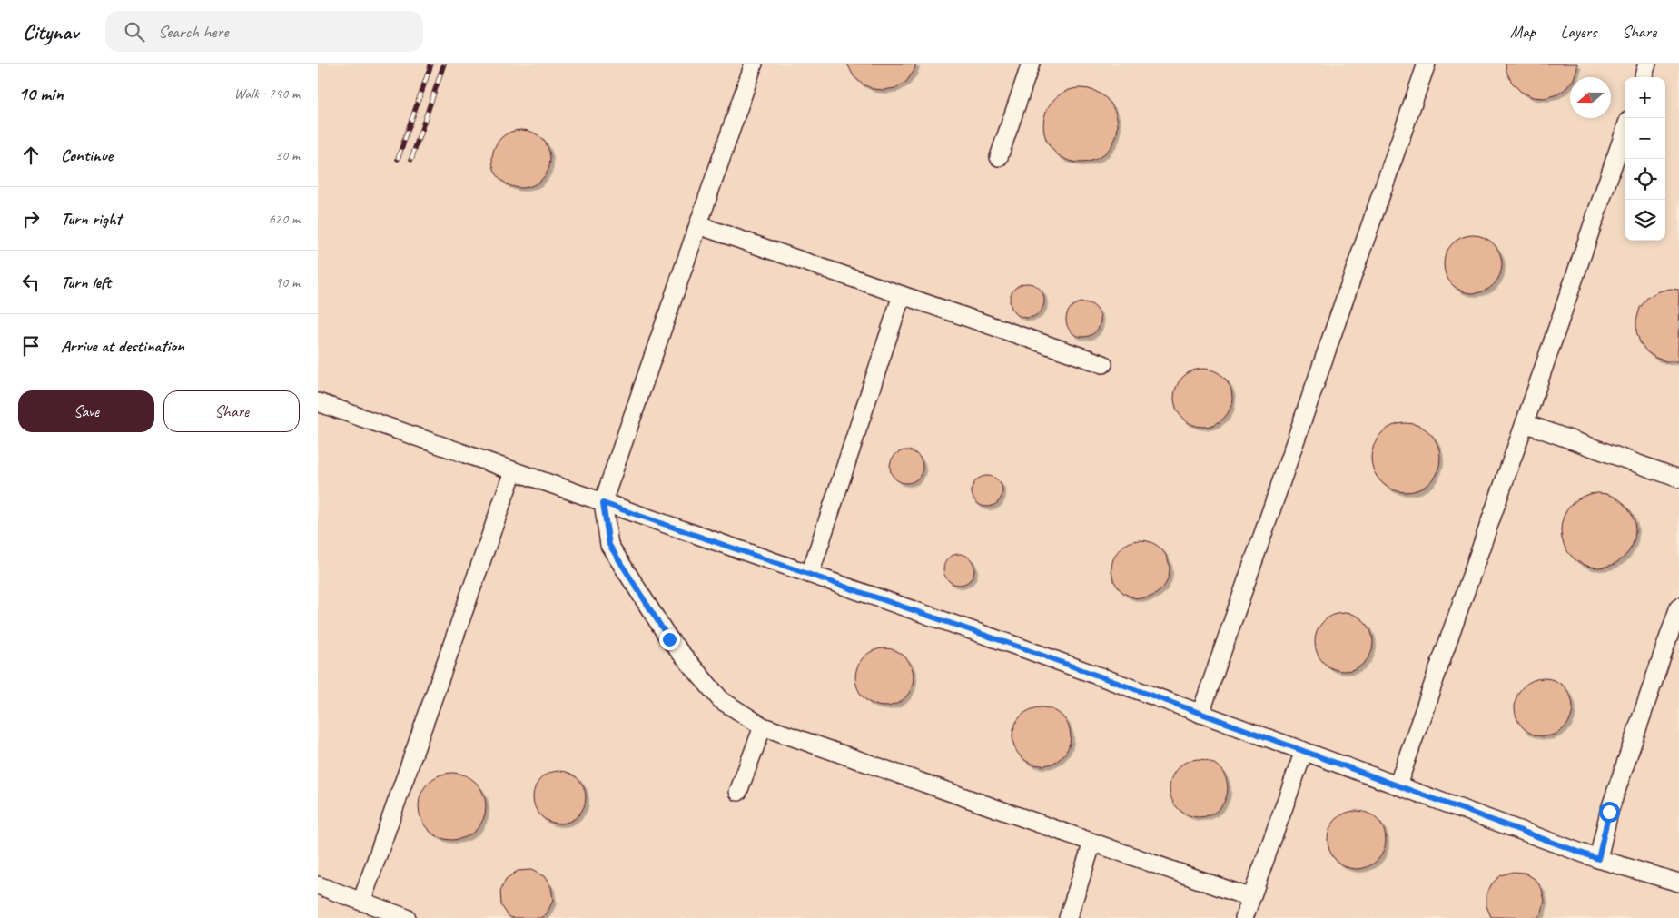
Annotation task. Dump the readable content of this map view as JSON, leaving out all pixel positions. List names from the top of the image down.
{
  "north": "left",
  "page": {
    "header": "Citynav",
    "search": "Search here",
    "nav": ["Map", "Layers", "Share"],
    "heading": ["10 min", "Walk · 740 m"],
    "map_buttons": ["+", "−"],
    "list": [
      ["Continue", "30 m"],
      ["Turn right", "620 m"],
      ["Turn left", "90 m"],
      "Arrive at destination"
    ],
    "buttons": ["Save", "Share"]
  }
}
